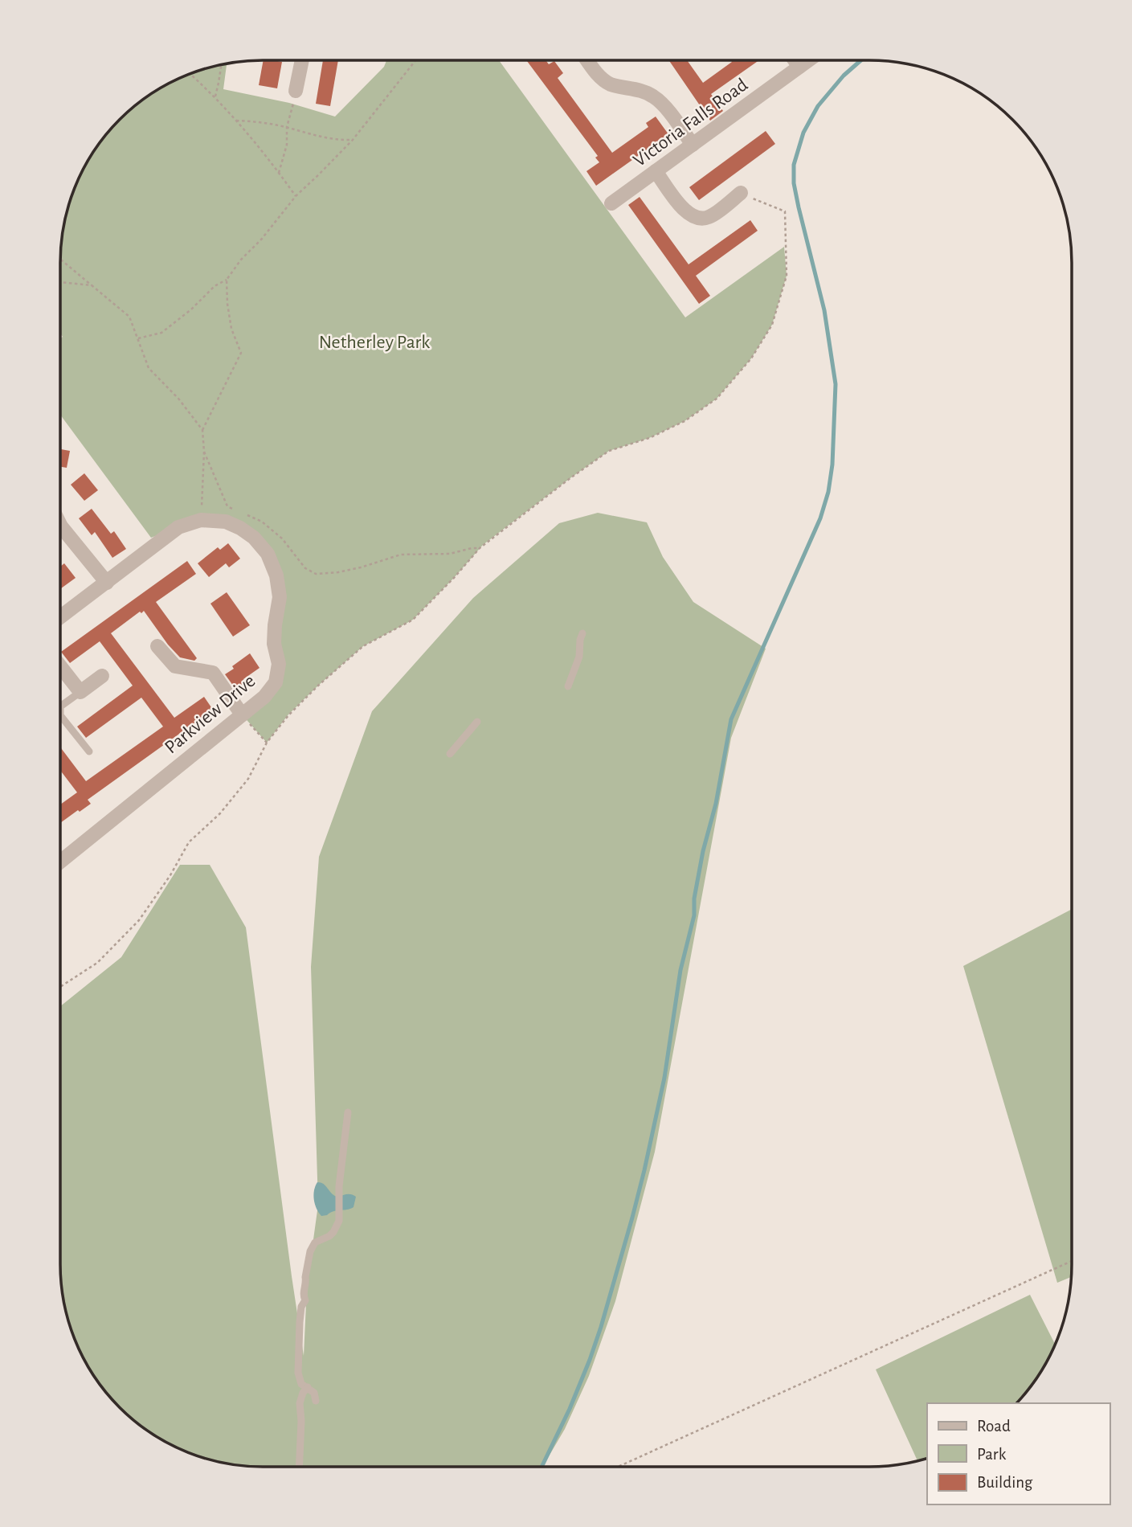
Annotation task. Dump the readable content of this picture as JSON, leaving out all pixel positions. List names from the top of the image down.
{
  "streets": {
    "street": ["Victoria Falls Road", "Parkview Drive"]
  },
  "parks": ["Netherley Park"],
  "legend": ["Road", "Park", "Building"]
}
